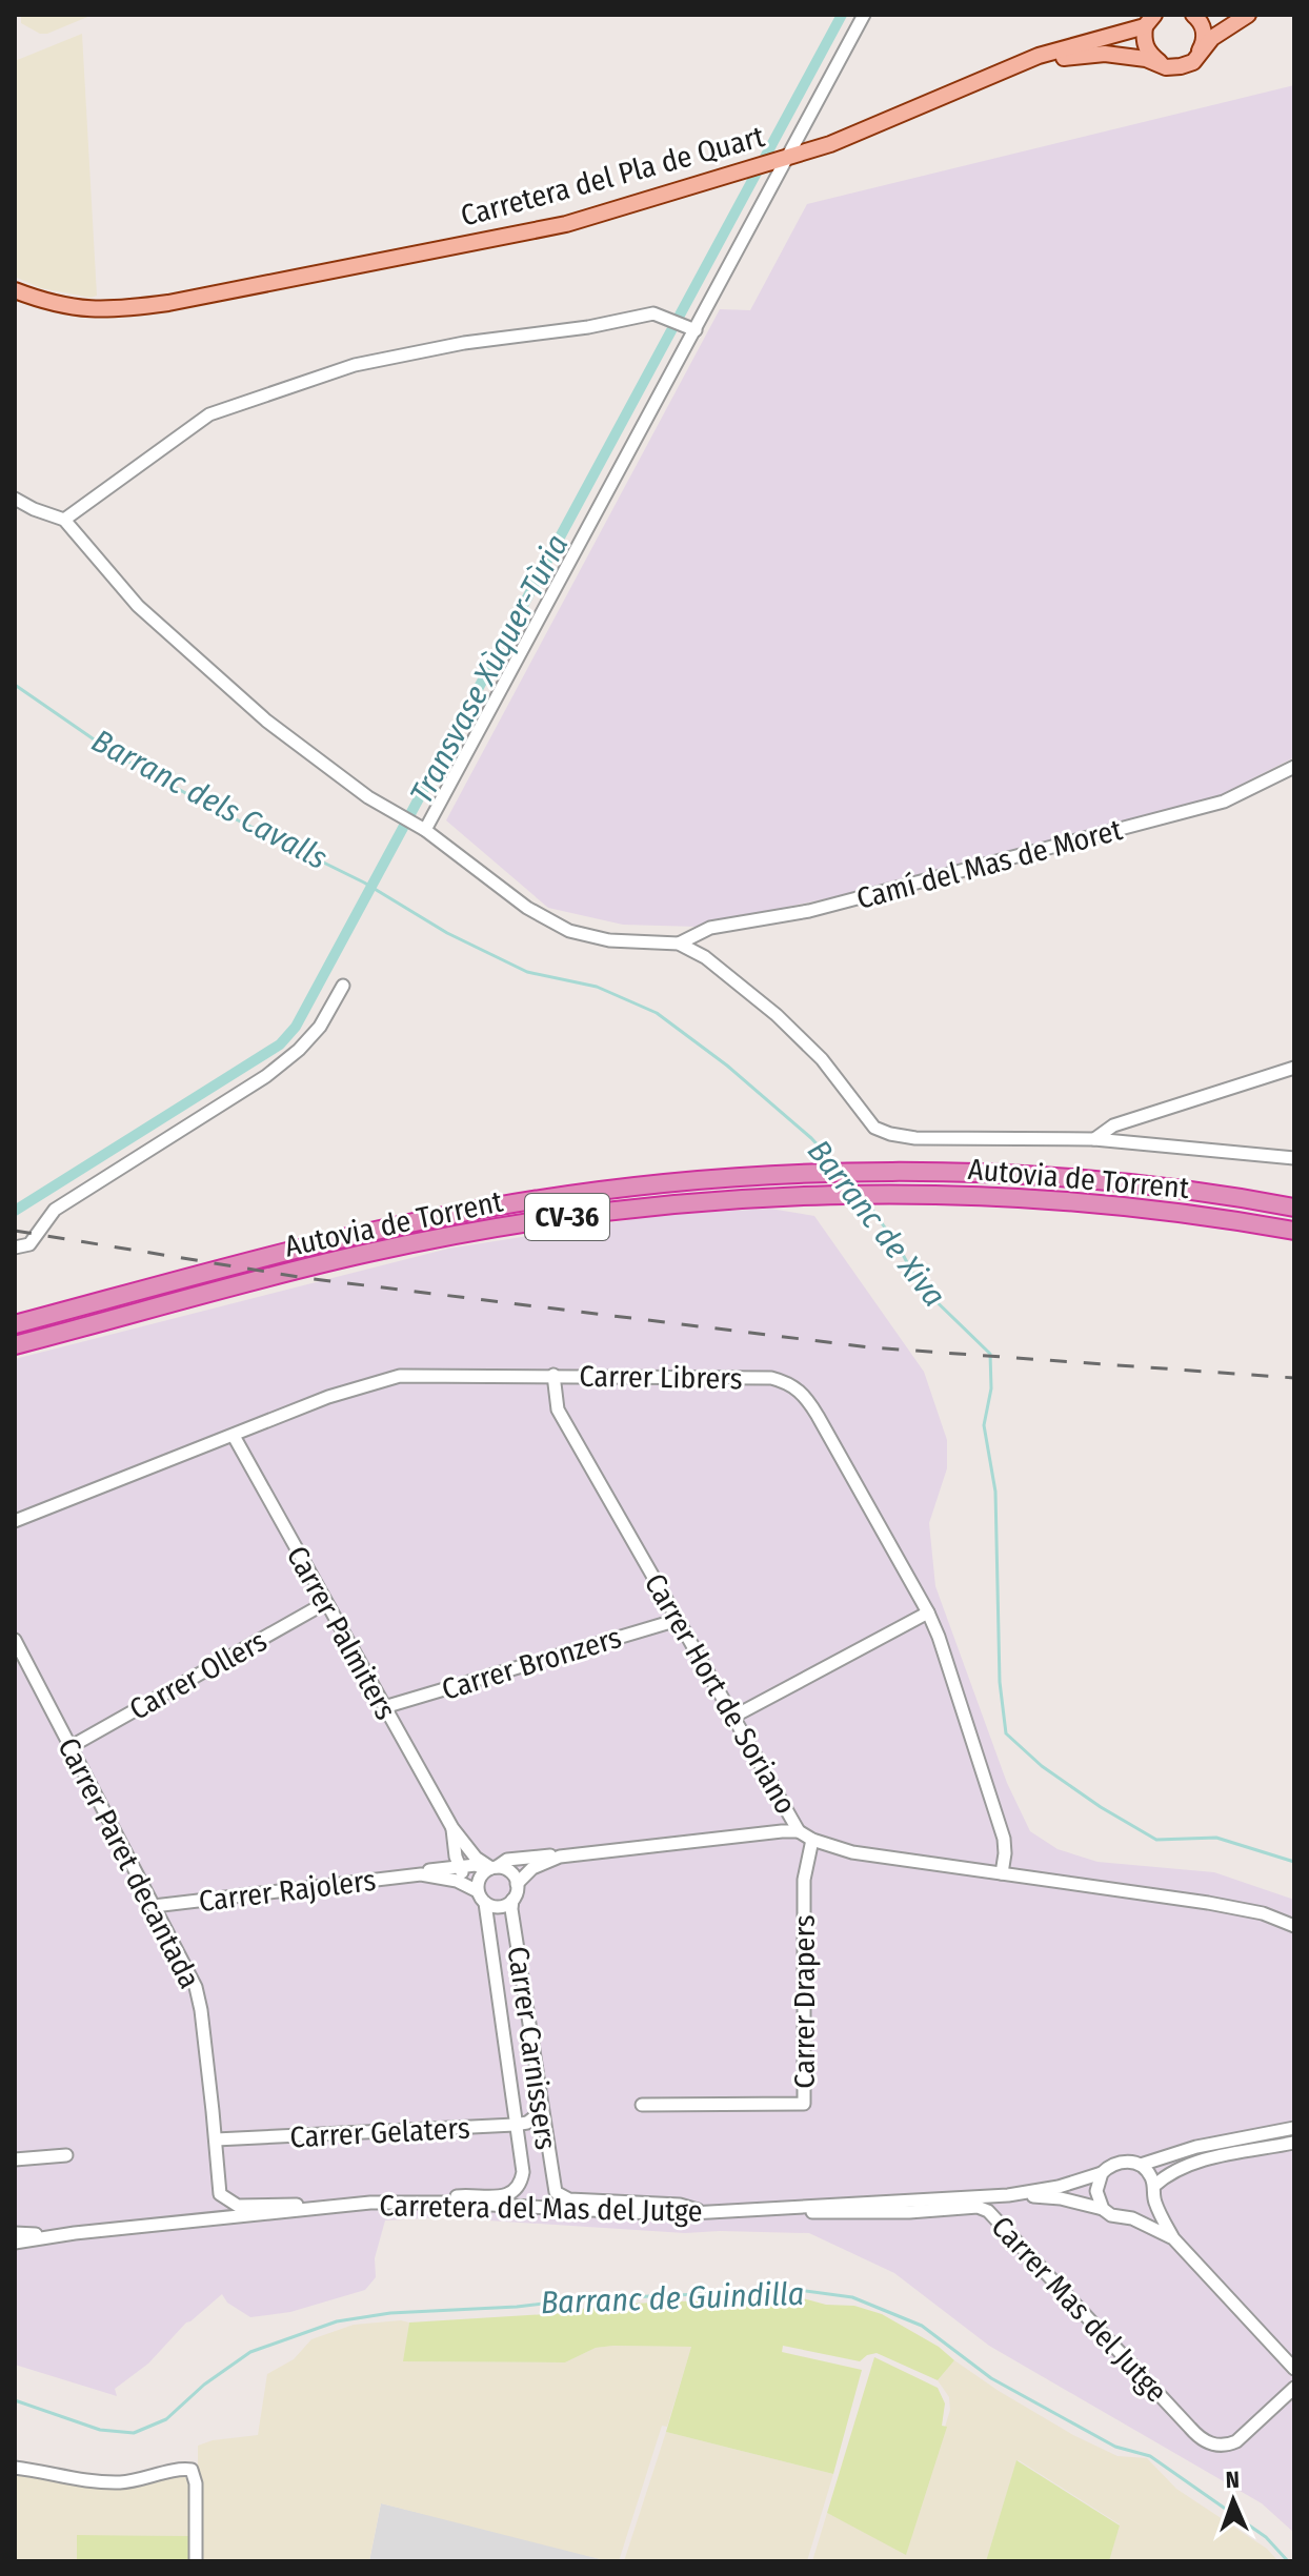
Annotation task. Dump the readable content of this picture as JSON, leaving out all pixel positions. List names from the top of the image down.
{
  "streets": {
    "highway": ["Autovia de Torrent", "CV-36"],
    "main road": ["Carretera del Pla de Quart"],
    "street": [
      "Camí del Mas de Moret",
      "Carrer Librers",
      "Carrer Palmiters",
      "Carrer Bronzers",
      "Carrer Ollers",
      "Carrer Hort de Soriano",
      "Carrer Paret decantada",
      "Carrer Rajolers",
      "Carrer Drapers",
      "Carrer Carnissers",
      "Carrer Gelaters",
      "Carretera del Mas del Jutge",
      "Carrer Mas del Jutge"
    ]
  },
  "crossings": [
    ["Carrer Librers", "Carrer Palmiters"],
    ["Carrer Librers", "Carrer Hort de Soriano"],
    ["Carrer Palmiters", "Carrer Bronzers"],
    ["Carrer Palmiters", "Carrer Ollers"],
    ["Carrer Palmiters", "Carrer Rajolers"],
    ["Carrer Palmiters", "Carrer Carnissers"],
    ["Carrer Bronzers", "Carrer Hort de Soriano"],
    ["Carrer Ollers", "Carrer Paret decantada"],
    ["Carrer Hort de Soriano", "Carrer Rajolers"],
    ["Carrer Hort de Soriano", "Carrer Drapers"],
    ["Carrer Paret decantada", "Carrer Rajolers"],
    ["Carrer Paret decantada", "Carrer Gelaters"],
    ["Carrer Paret decantada", "Carretera del Mas del Jutge"],
    ["Carrer Rajolers", "Carrer Carnissers"],
    ["Carrer Carnissers", "Carrer Gelaters"],
    ["Carrer Carnissers", "Carretera del Mas del Jutge"],
    ["Carretera del Mas del Jutge", "Carrer Mas del Jutge"]
  ],
  "water": [
    "Transvase Xùquer-Tùria",
    "Barranc dels Cavalls",
    "Barranc de Xiva",
    "Barranc de Guindilla"
  ],
  "north": "top"
}
